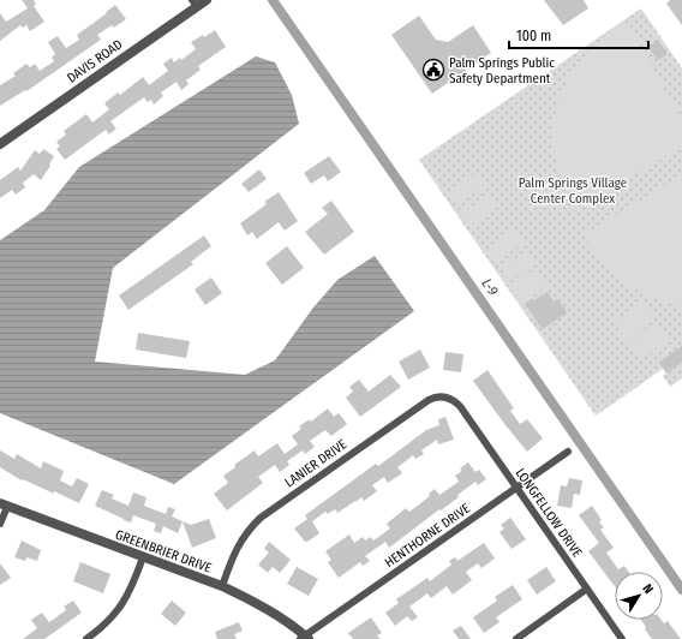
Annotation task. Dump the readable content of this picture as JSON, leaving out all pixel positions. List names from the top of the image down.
{
  "streets": {
    "street": [
      "DAVIS ROAD",
      "LANIER DRIVE",
      "LONGFELLOW DRIVE",
      "HENTHORNE DRIVE",
      "GREENBRIER DRIVE"
    ]
  },
  "crossings": [
    ["LANIER DRIVE", "LONGFELLOW DRIVE"],
    ["LANIER DRIVE", "GREENBRIER DRIVE"],
    ["LONGFELLOW DRIVE", "HENTHORNE DRIVE"],
    ["HENTHORNE DRIVE", "GREENBRIER DRIVE"]
  ],
  "water": ["L-9"],
  "parks": ["Palm Springs Village Center Complex"],
  "places": {
    "public building": ["Palm Springs Public Safety Department"]
  },
  "scale_bar": "100 m",
  "north": "top right"
}
